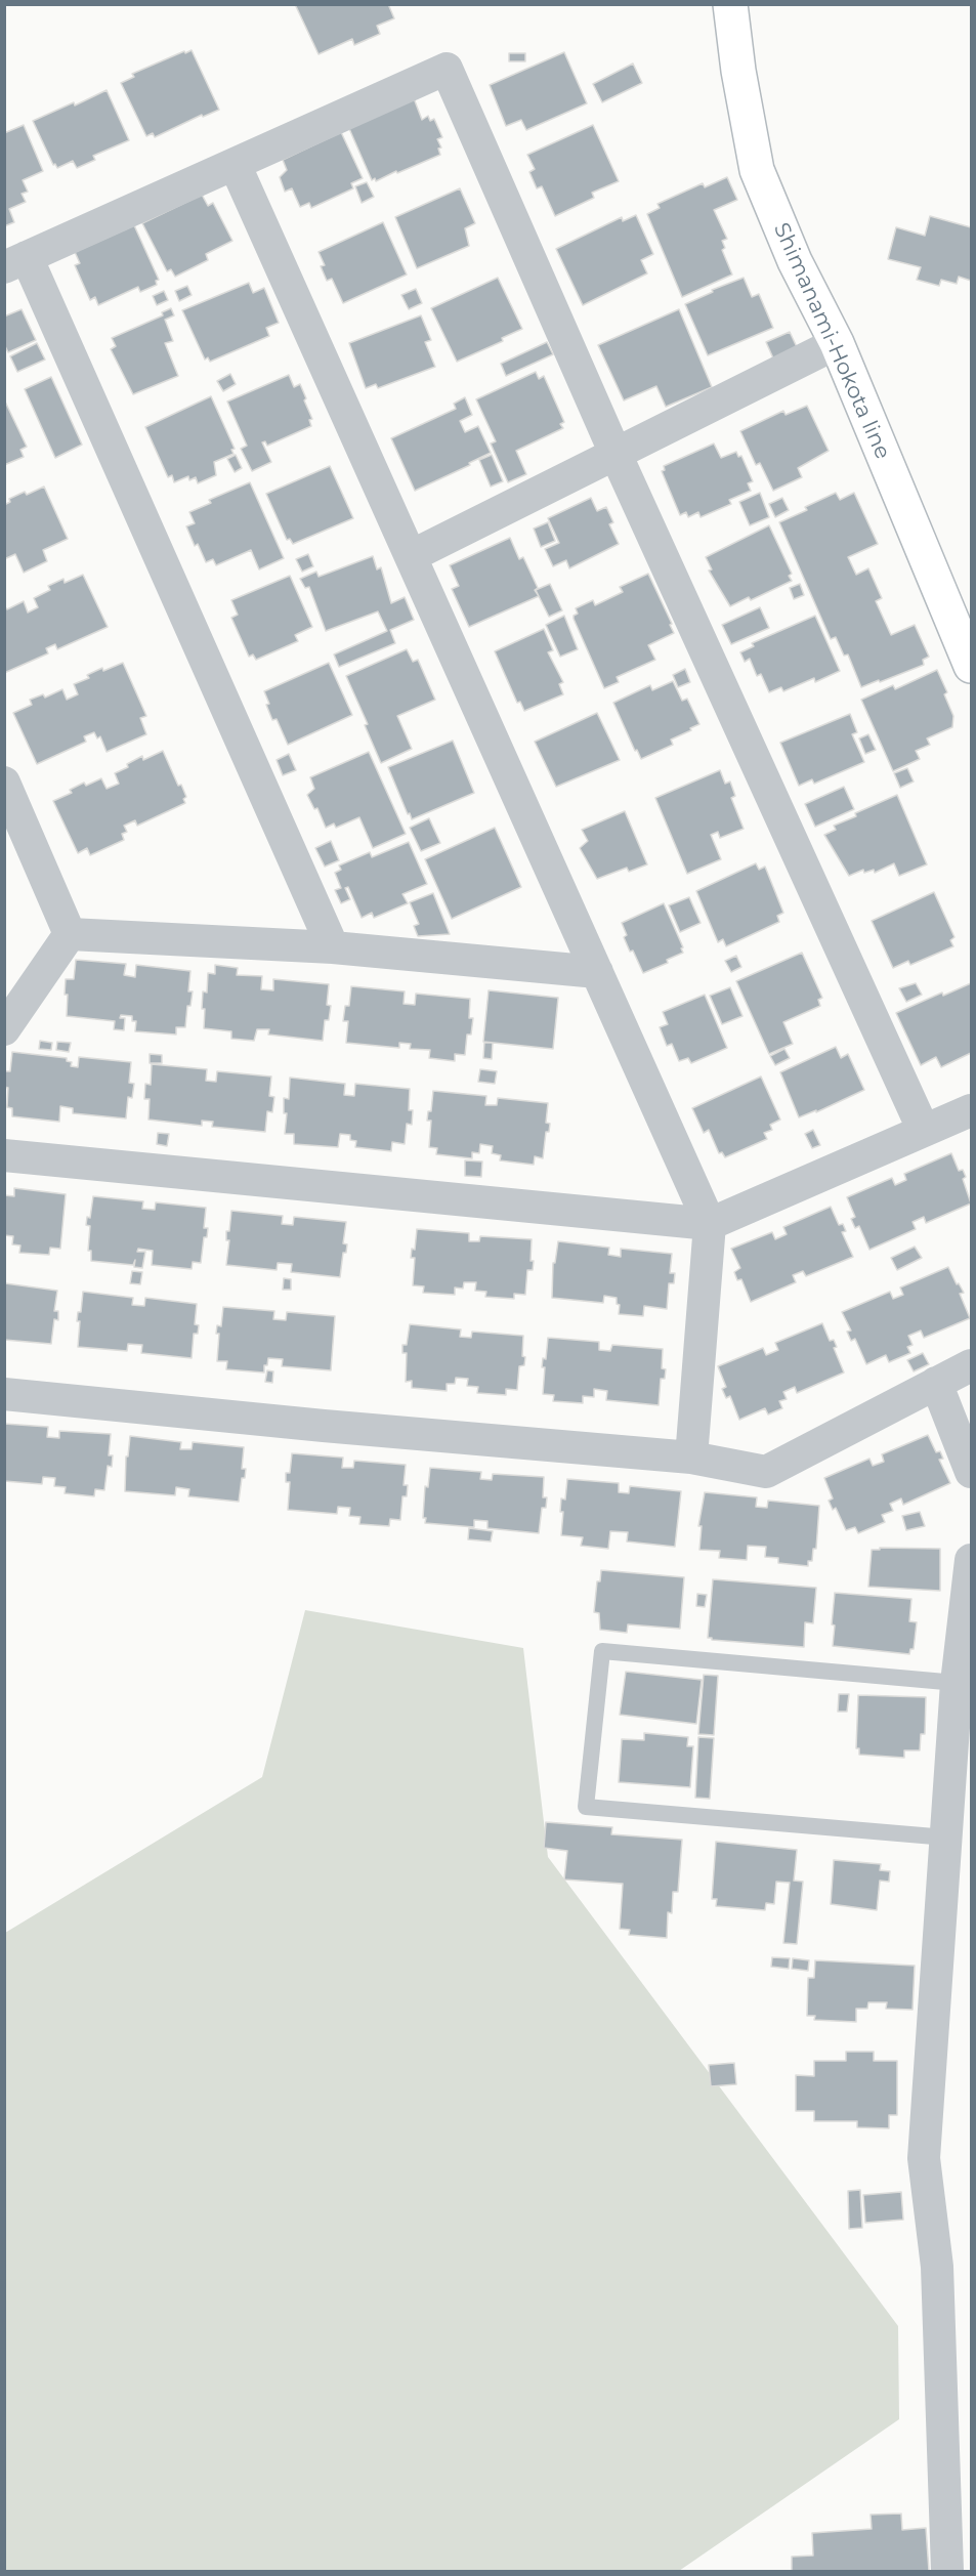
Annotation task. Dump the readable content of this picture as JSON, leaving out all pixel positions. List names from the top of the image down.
{
  "streets": {
    "main road": ["Shimanami-Hokota line"]
  }
}
